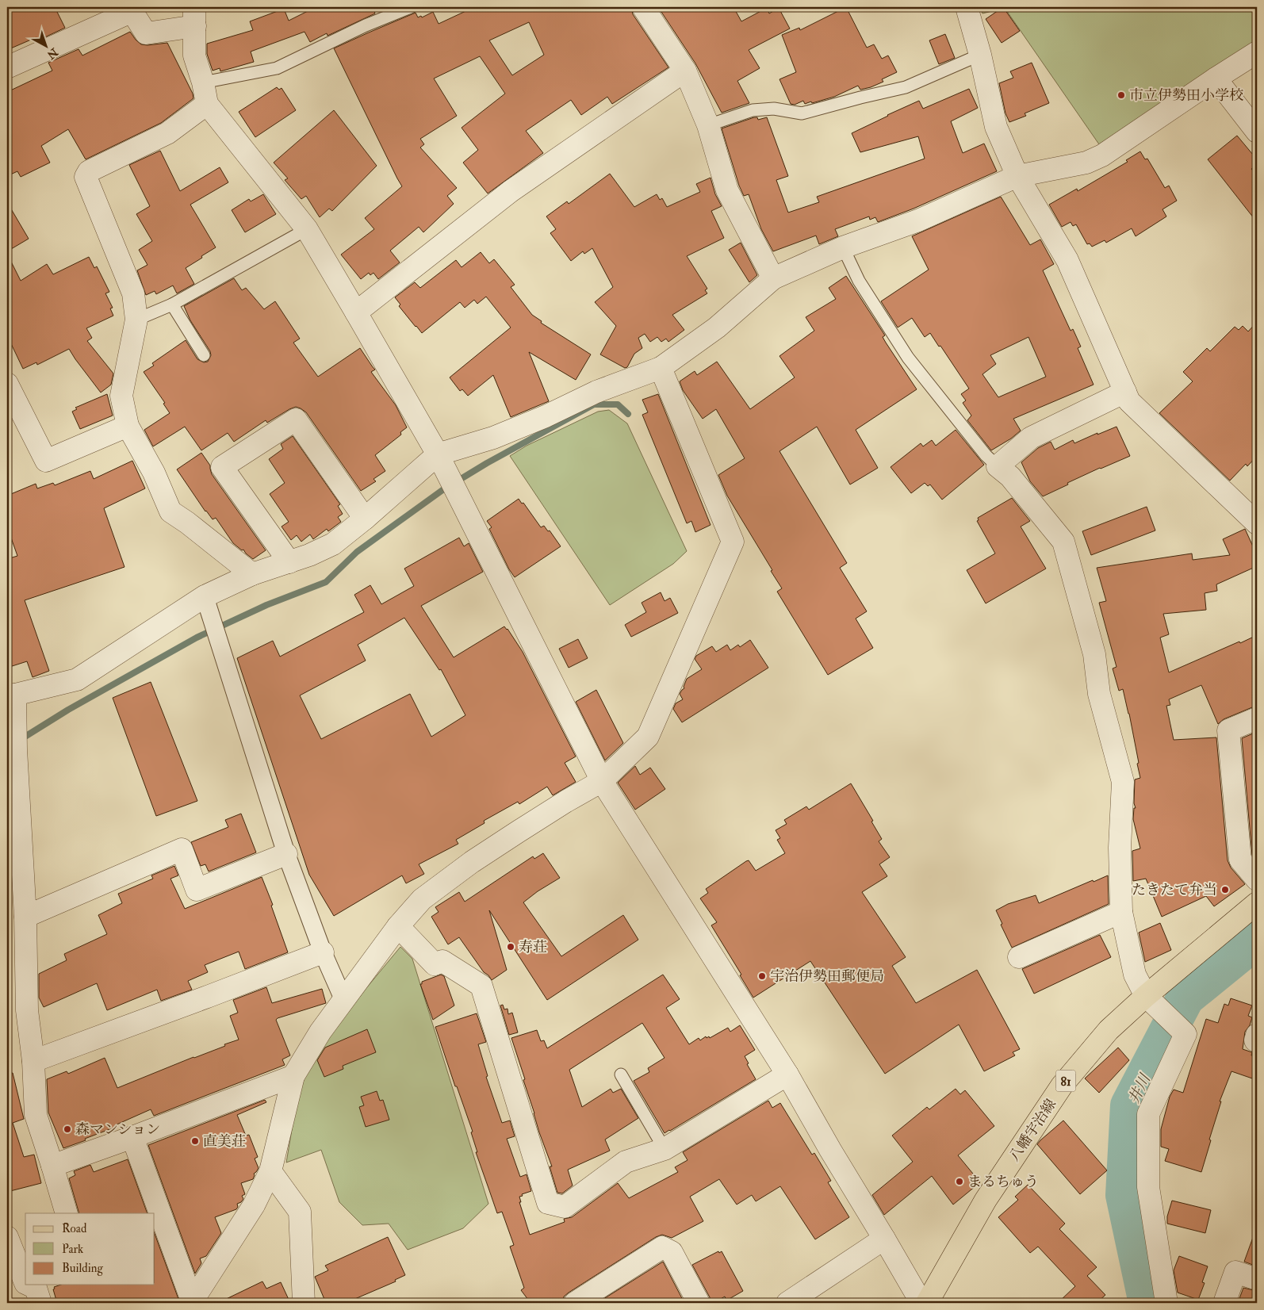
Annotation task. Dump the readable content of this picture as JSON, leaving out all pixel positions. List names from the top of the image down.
{
  "streets": {
    "main road": ["81", "八幡宇治線"]
  },
  "water": ["井川"],
  "places": [
    "市立伊勢田小学校",
    "たきたて弁当",
    "寿荘",
    "宇治伊勢田郵便局",
    "森マンション",
    "直美荘",
    "まるちゅう"
  ],
  "legend": ["Road", "Park", "Building"],
  "north": "bottom right"
}
